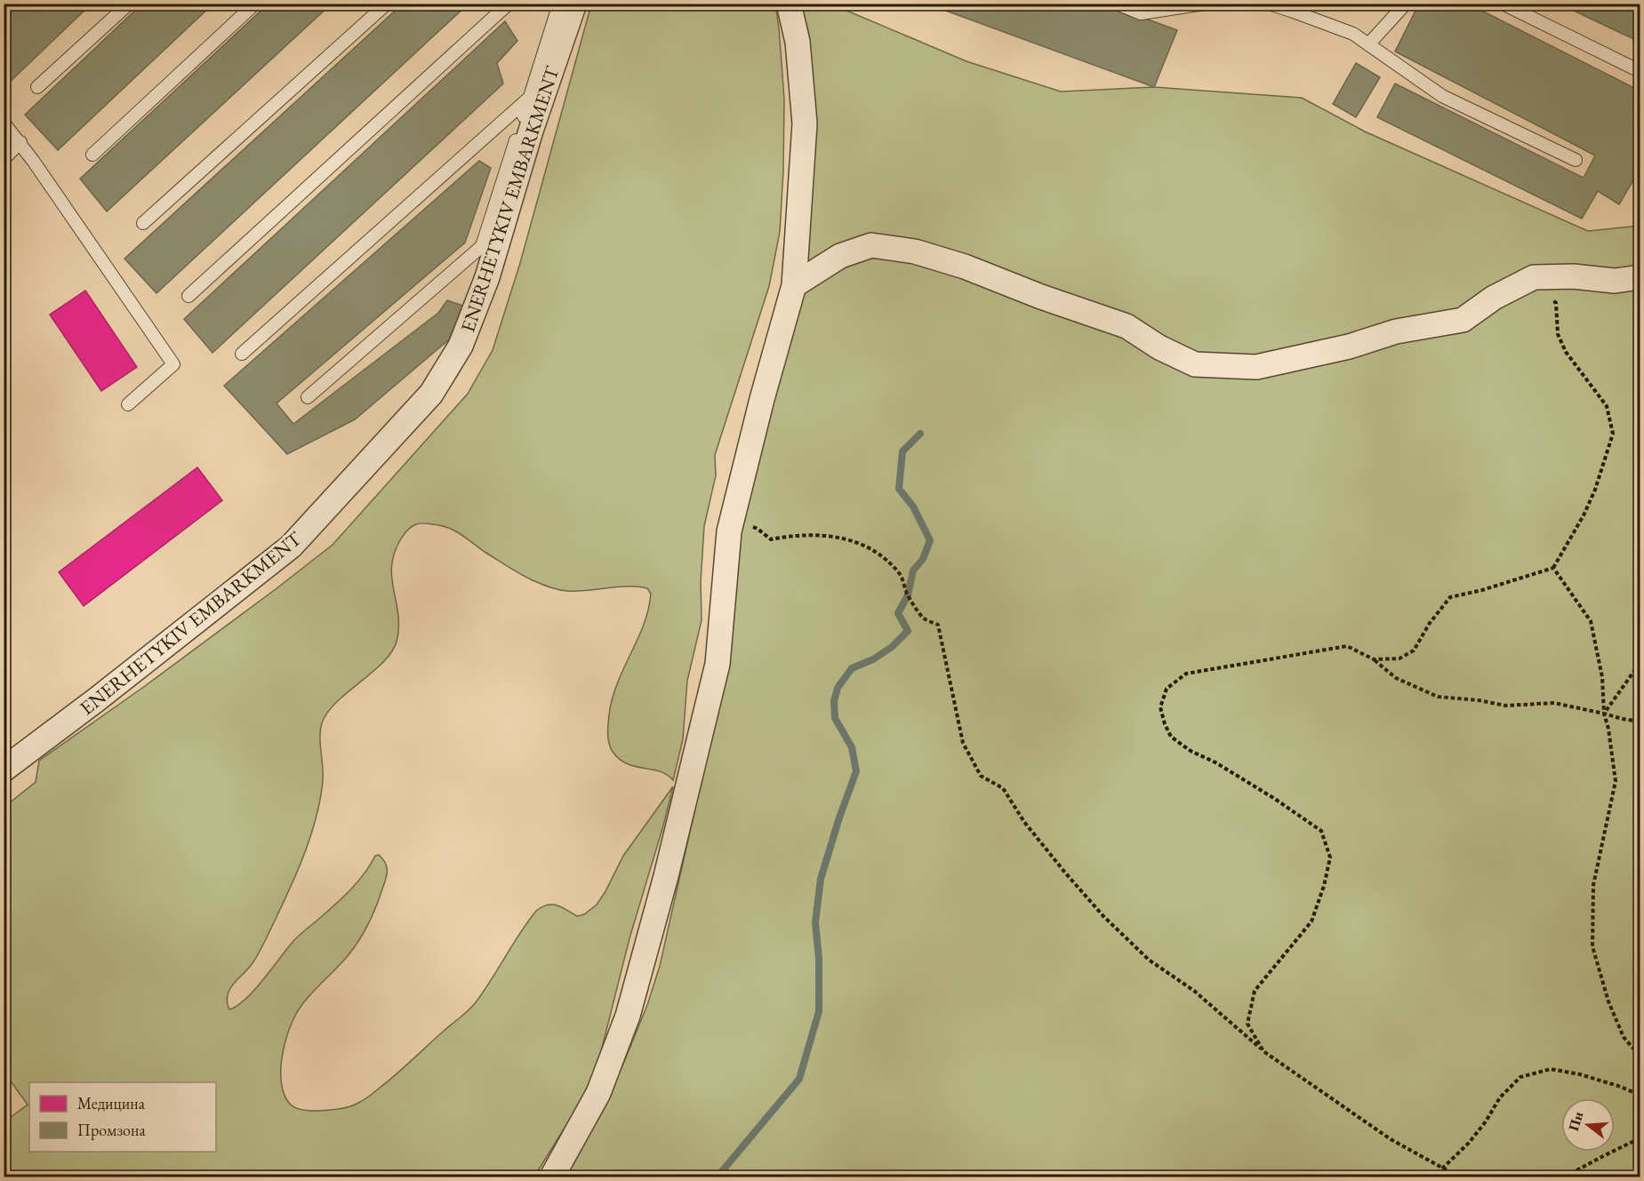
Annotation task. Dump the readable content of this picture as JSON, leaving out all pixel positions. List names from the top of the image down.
{
  "streets": {
    "street": ["ENERHETYKIV EMBARKMENT"]
  },
  "legend": ["Медицина", "Промзона"],
  "north": "left"
}
